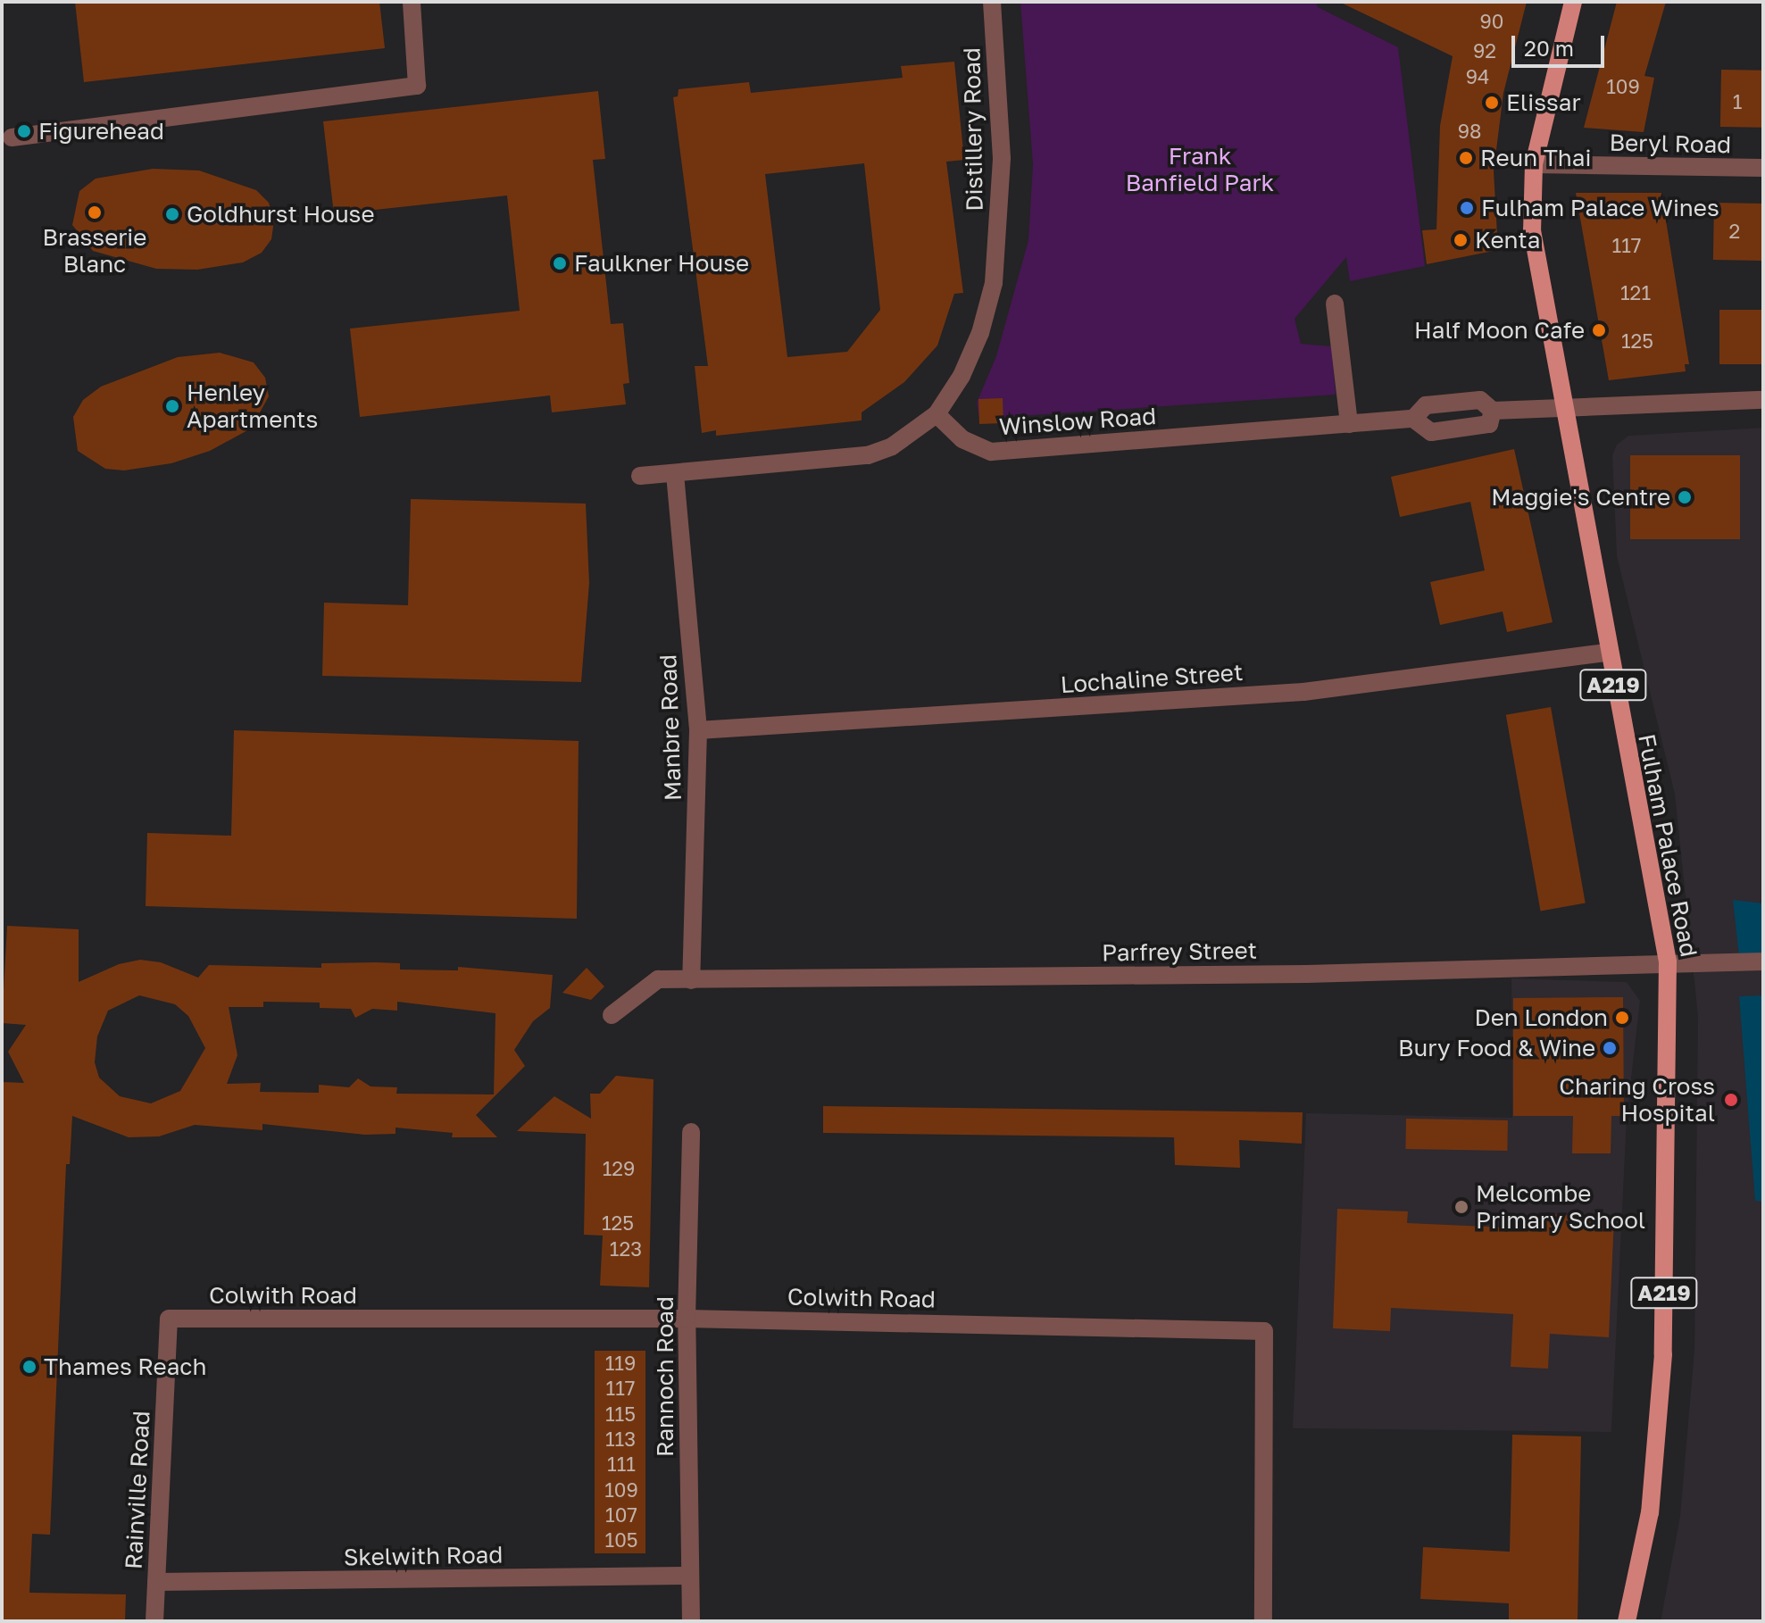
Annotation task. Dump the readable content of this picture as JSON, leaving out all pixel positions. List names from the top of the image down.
{
  "streets": {
    "main road": ["A219", "Fulham Palace Road"],
    "street": [
      "Distillery Road",
      "Beryl Road",
      "Winslow Road",
      "Lochaline Street",
      "Manbre Road",
      "Parfrey Street",
      "Colwith Road",
      "Rannoch Road",
      "Rainville Road",
      "Skelwith Road"
    ]
  },
  "crossings": [
    ["Distillery Road", "Winslow Road"],
    ["Beryl Road", "Fulham Palace Road"],
    ["Winslow Road", "Fulham Palace Road"],
    ["Lochaline Street", "Manbre Road"],
    ["Lochaline Street", "Fulham Palace Road"],
    ["Manbre Road", "Parfrey Street"],
    ["Fulham Palace Road", "Parfrey Street"],
    ["Colwith Road", "Rannoch Road"],
    ["Colwith Road", "Rainville Road"],
    ["Rannoch Road", "Skelwith Road"],
    ["Rainville Road", "Skelwith Road"]
  ],
  "parks": ["Frank Banfield Park"],
  "places": [
    "Elissar",
    "Figurehead",
    "Reun Thai",
    "Fulham Palace Wines",
    "Brasserie Blanc",
    "Goldhurst House",
    "Kenta",
    "Faulkner House",
    "Half Moon Cafe",
    "Henley Apartments",
    "Maggie's Centre",
    "Den London",
    "Bury Food & Wine",
    "Charing Cross Hospital",
    "Melcombe Primary School",
    "Thames Reach"
  ],
  "house_numbers": [
    "90",
    "92",
    "94",
    "109",
    "1",
    "98",
    "2",
    "117",
    "121",
    "125",
    "129",
    "125",
    "123",
    "119",
    "117",
    "115",
    "113",
    "111",
    "109",
    "107",
    "105"
  ],
  "scale_bar": "20 m"
}
